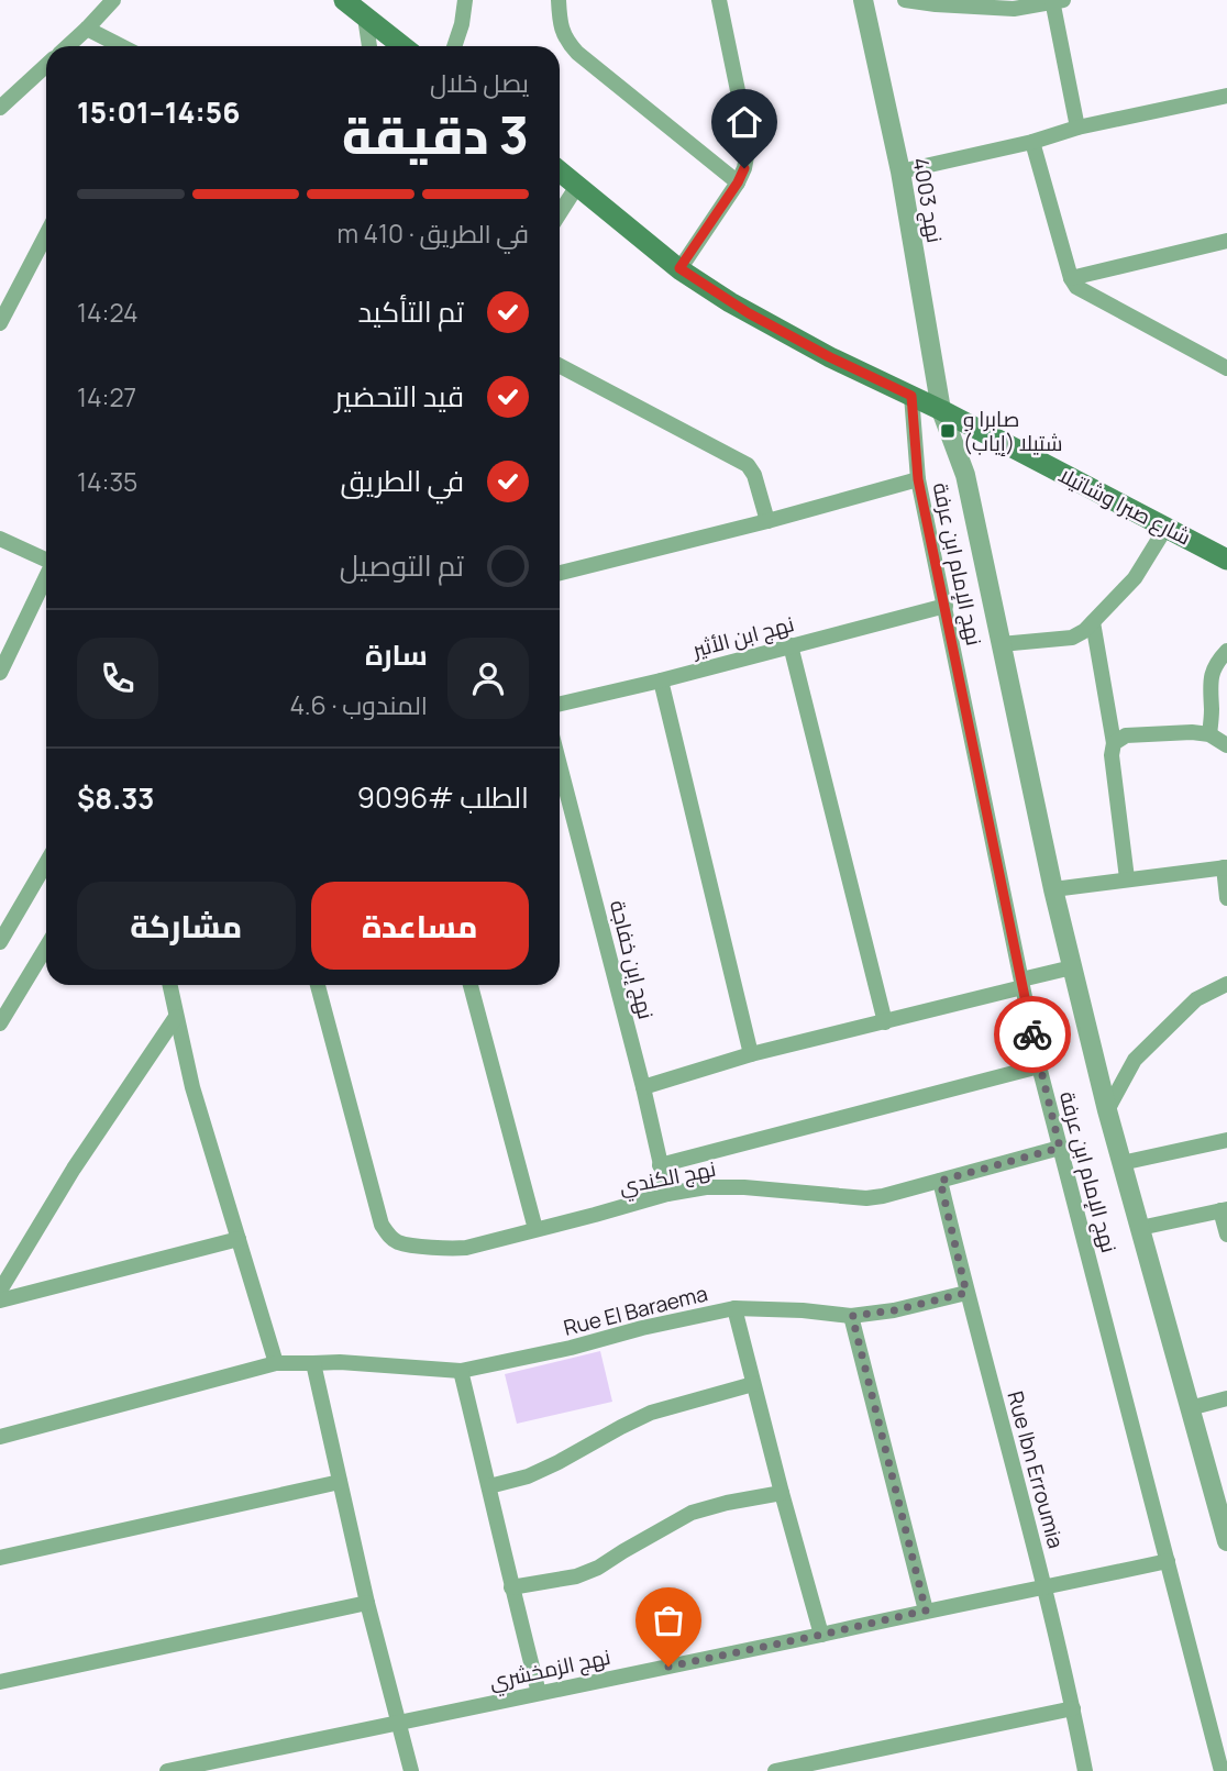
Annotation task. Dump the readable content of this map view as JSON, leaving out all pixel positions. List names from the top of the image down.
{
  "streets": {
    "main road": ["شارع صبرا وشاتيلا"],
    "street": [
      "نهج 4003",
      "نهج الإمام ابن عرفة",
      "نهج ابن الأثير",
      "نهج إبن خفاجة",
      "نهج الكندي",
      "Rue El Baraema",
      "Rue Ibn Erroumia",
      "نهج الزمخشري"
    ]
  },
  "crossings": [
    ["نهج 4003", "شارع صبرا وشاتيلا"],
    ["شارع صبرا وشاتيلا", "نهج الإمام ابن عرفة"],
    ["نهج الإمام ابن عرفة", "نهج ابن الأثير"],
    ["نهج الإمام ابن عرفة", "نهج الكندي"],
    ["نهج الإمام ابن عرفة", "نهج الزمخشري"],
    ["نهج إبن خفاجة", "نهج الكندي"],
    ["نهج الكندي", "Rue Ibn Erroumia"],
    ["Rue El Baraema", "Rue Ibn Erroumia"],
    ["Rue Ibn Erroumia", "نهج الزمخشري"]
  ],
  "places": {
    "transit": ["صابرا و شتيلا (إياب)"]
  },
  "page": {
    "heading": ["3 دقيقة", "يصل خلال", "14:56–15:01"],
    "panel": [
      "سارة",
      "المندوب · 4.6",
      "الطلب #9096",
      "$8.33"
    ],
    "bar": "في الطريق · 410 m",
    "list": [
      ["تم التأكيد", "14:24"],
      ["قيد التحضير", "14:27"],
      ["في الطريق", "14:35"],
      "تم التوصيل"
    ],
    "buttons": ["مساعدة", "مشاركة"]
  }
}
